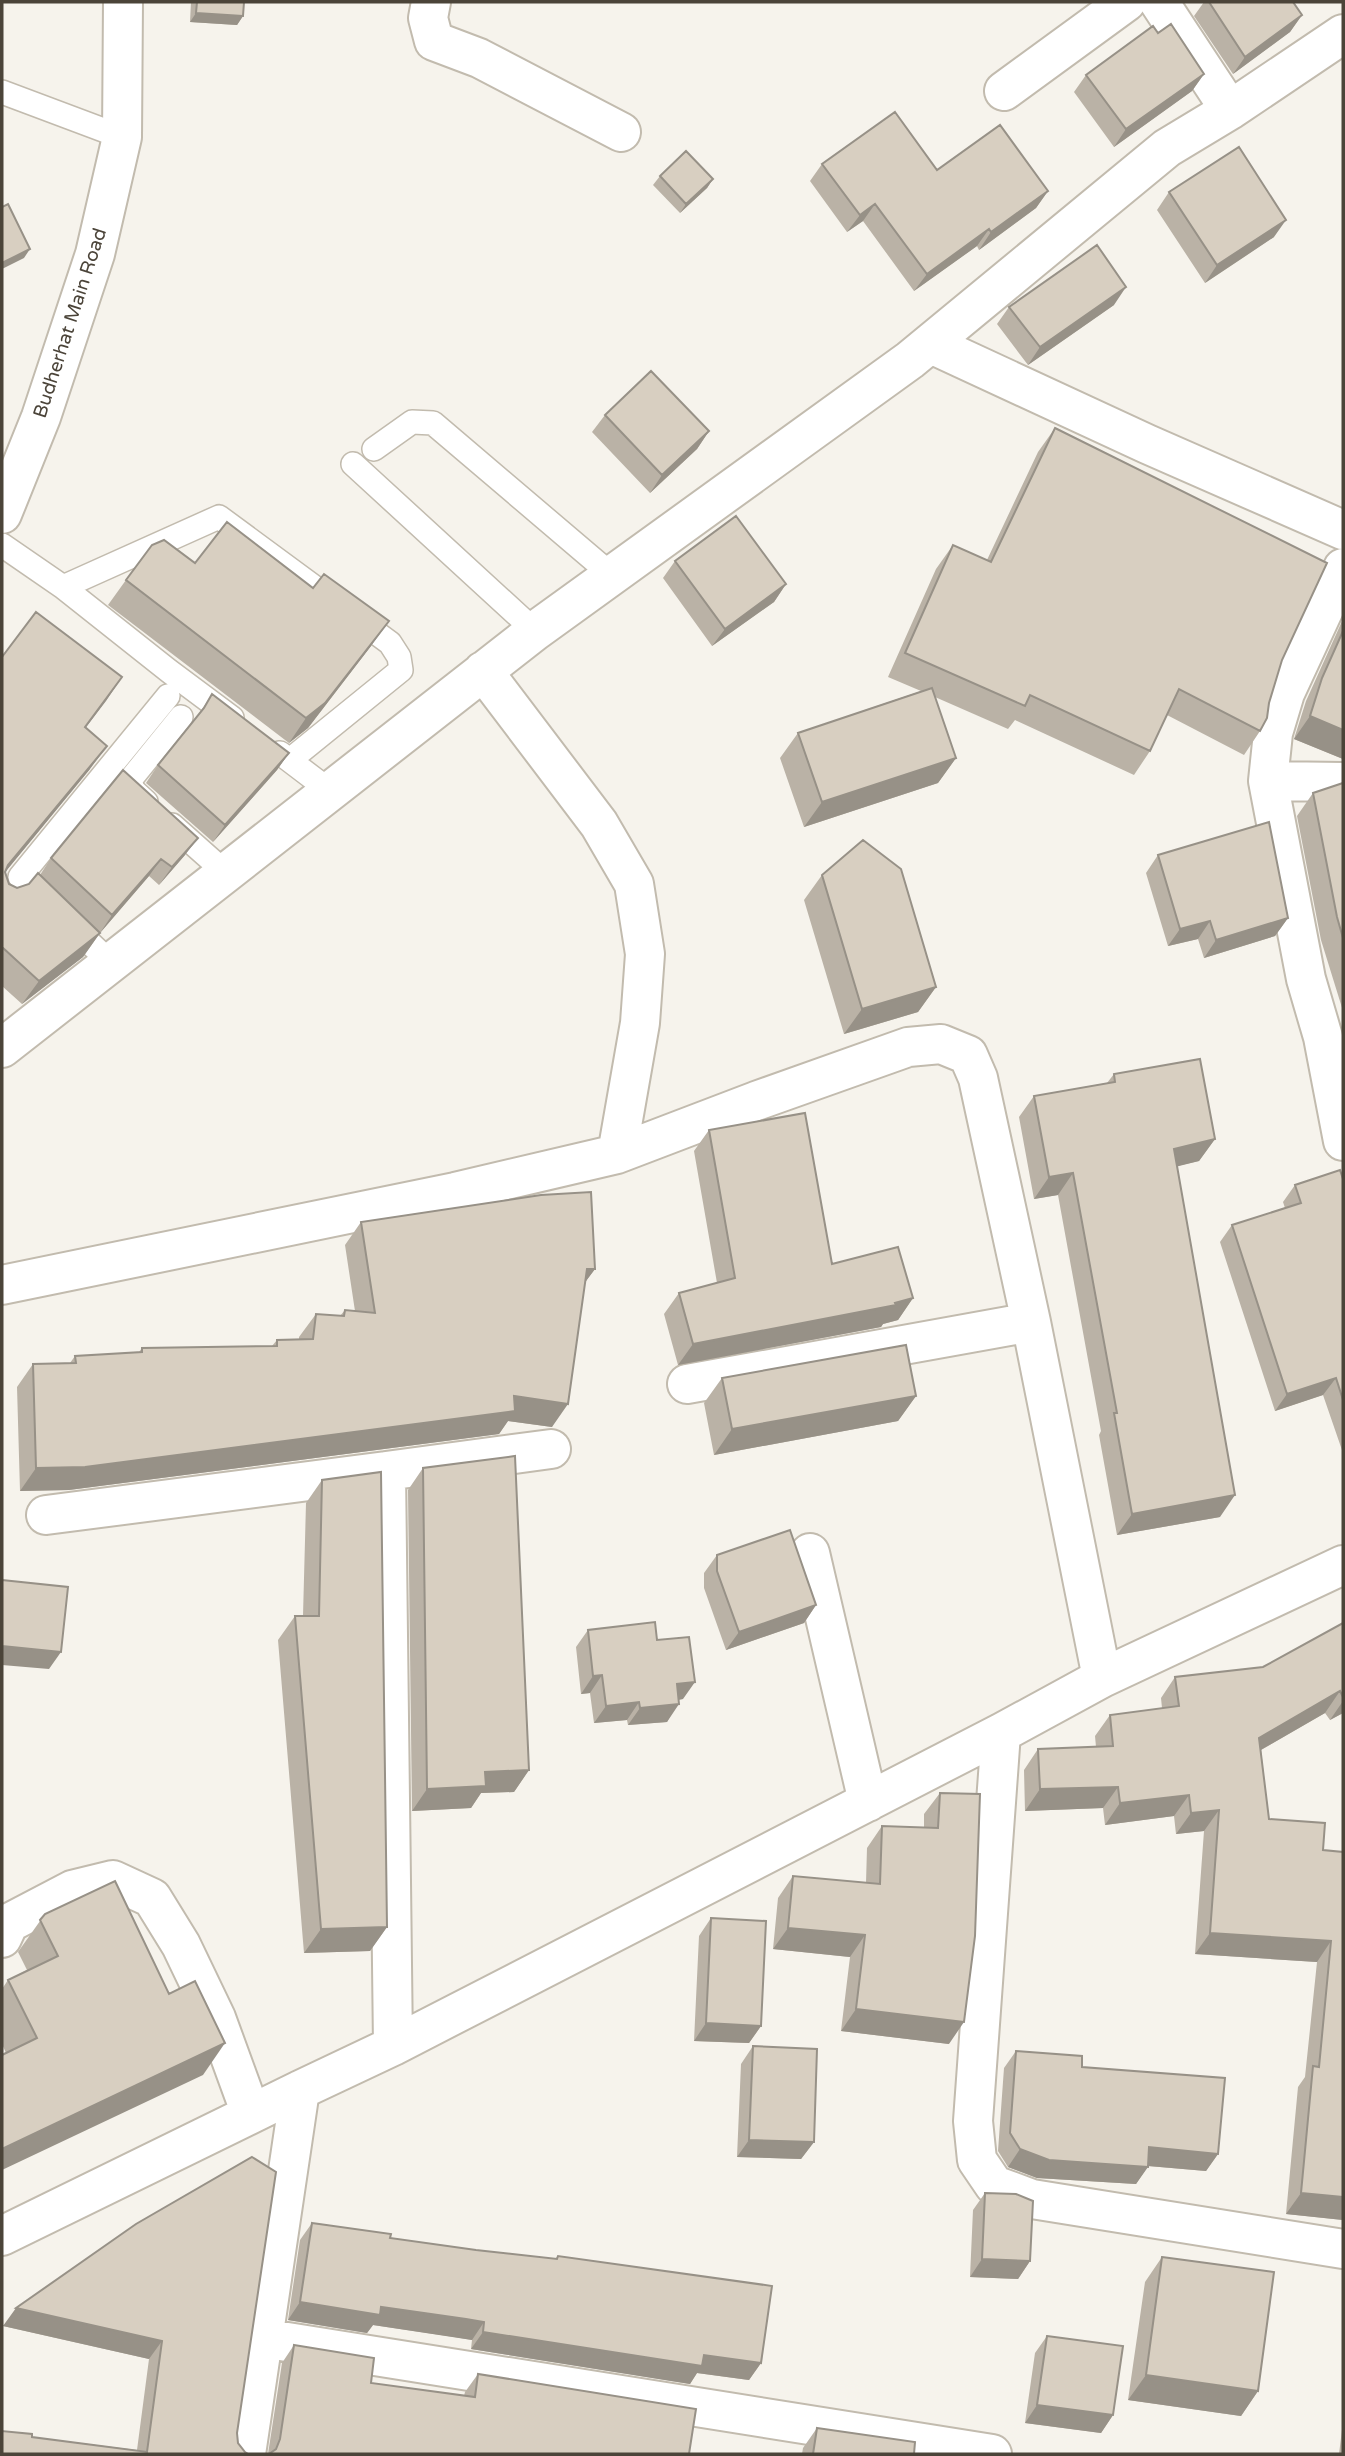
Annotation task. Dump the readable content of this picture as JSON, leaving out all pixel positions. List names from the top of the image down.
{
  "streets": {
    "street": ["Budherhat Main Road"]
  }
}
